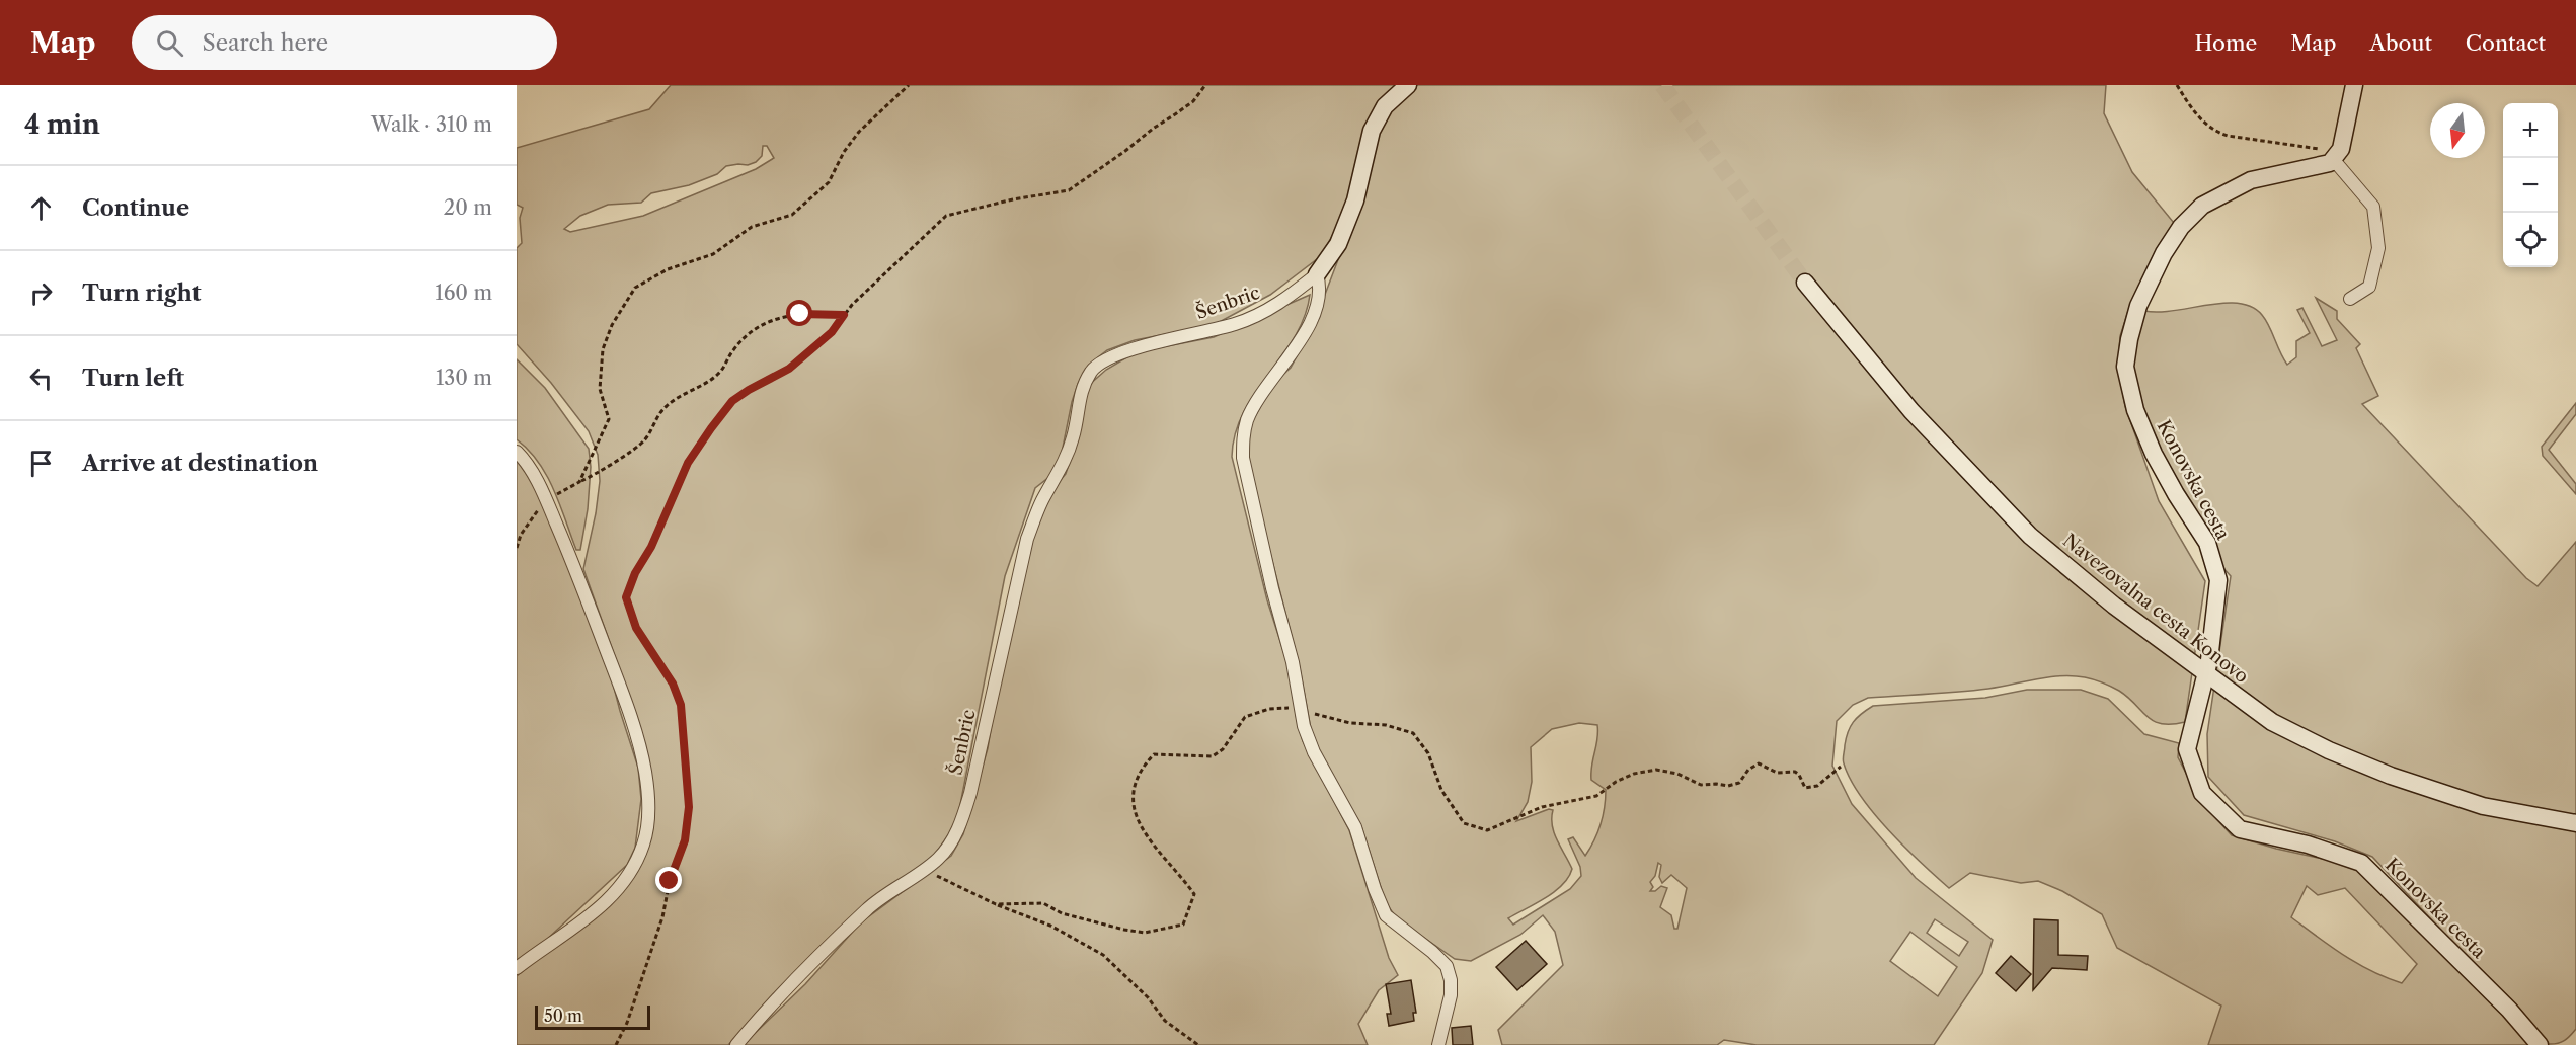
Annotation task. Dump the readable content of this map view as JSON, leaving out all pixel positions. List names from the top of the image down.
{
  "streets": {
    "street": ["Šenbric", "Konovska cesta", "Navezovalna cesta Konovo"]
  },
  "crossings": [
    ["Konovska cesta", "Navezovalna cesta Konovo"]
  ],
  "scale_bar": "50 m",
  "north": "bottom",
  "page": {
    "header": "Map",
    "search": "Search here",
    "nav": [
      "Home",
      "Map",
      "About",
      "Contact"
    ],
    "heading": ["4 min", "Walk · 310 m"],
    "map_buttons": ["+", "−"],
    "list": [
      ["Continue", "20 m"],
      ["Turn right", "160 m"],
      ["Turn left", "130 m"],
      "Arrive at destination"
    ],
    "scale": "50 m"
  }
}
